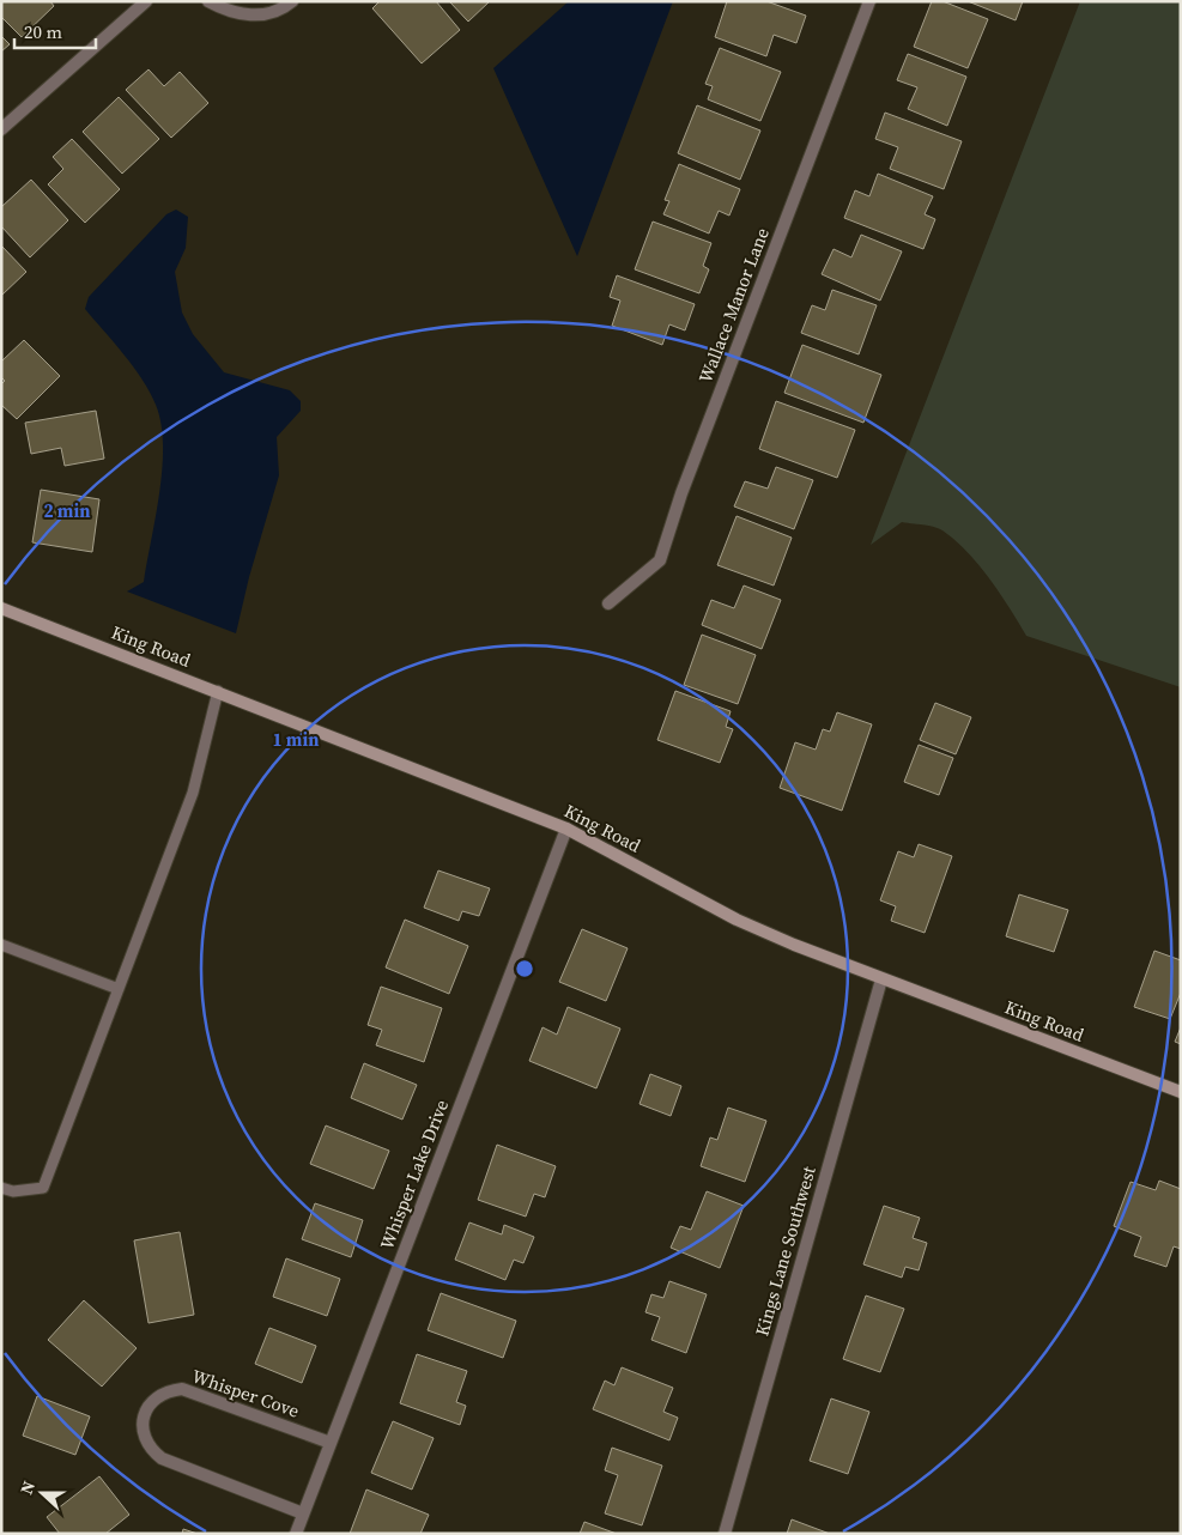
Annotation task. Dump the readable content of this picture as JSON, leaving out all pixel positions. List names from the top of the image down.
{
  "streets": {
    "street": [
      "Wallace Manor Lane",
      "King Road",
      "Whisper Lake Drive",
      "Kings Lane Southwest",
      "Whisper Cove"
    ]
  },
  "crossings": [
    ["King Road", "Whisper Lake Drive"],
    ["King Road", "Kings Lane Southwest"],
    ["Whisper Lake Drive", "Whisper Cove"]
  ],
  "scale_bar": "20 m",
  "north": "left",
  "rings": ["2 min", "1 min"]
}
